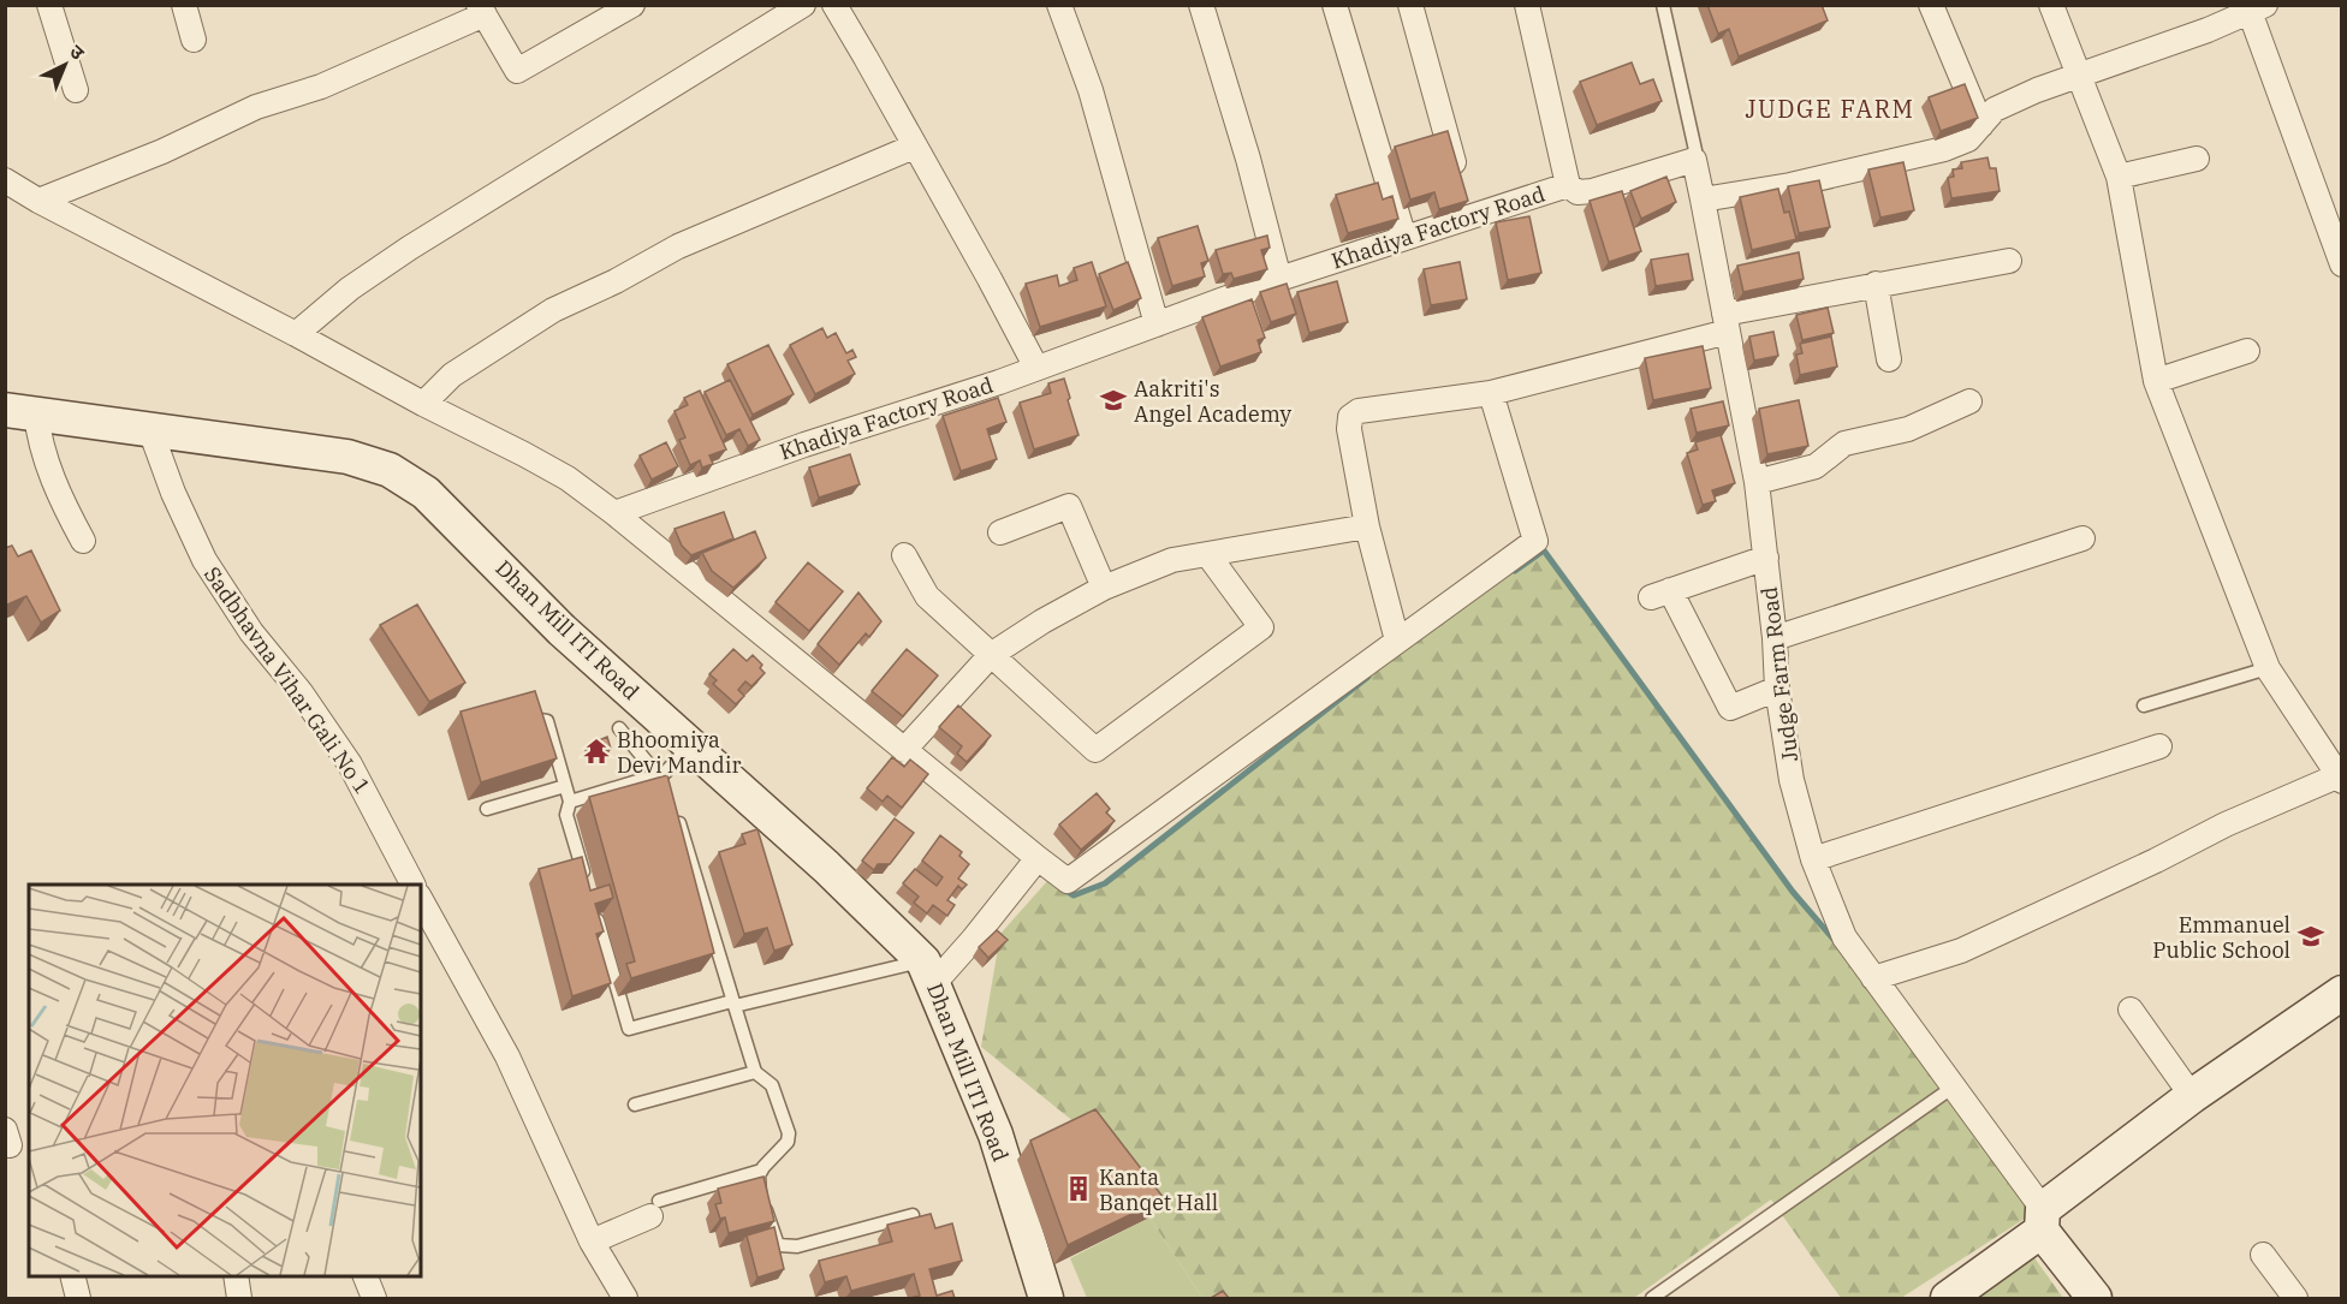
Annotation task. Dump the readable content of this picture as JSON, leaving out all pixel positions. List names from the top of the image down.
{
  "streets": {
    "street": [
      "Khadiya Factory Road",
      "Dhan Mill ITI Road",
      "Judge Farm Road",
      "Sadbhavna Vihar Gali No 1"
    ]
  },
  "crossings": [
    ["Dhan Mill ITI Road", "Sadbhavna Vihar Gali No 1"]
  ],
  "districts": ["JUDGE FARM"],
  "places": {
    "school or university": ["Aakriti's Angel Academy", "Emmanuel Public School"],
    "temple": ["Bhoomiya Devi Mandir"],
    "building": ["Kanta Banqet Hall"]
  },
  "north": "top right"
}
